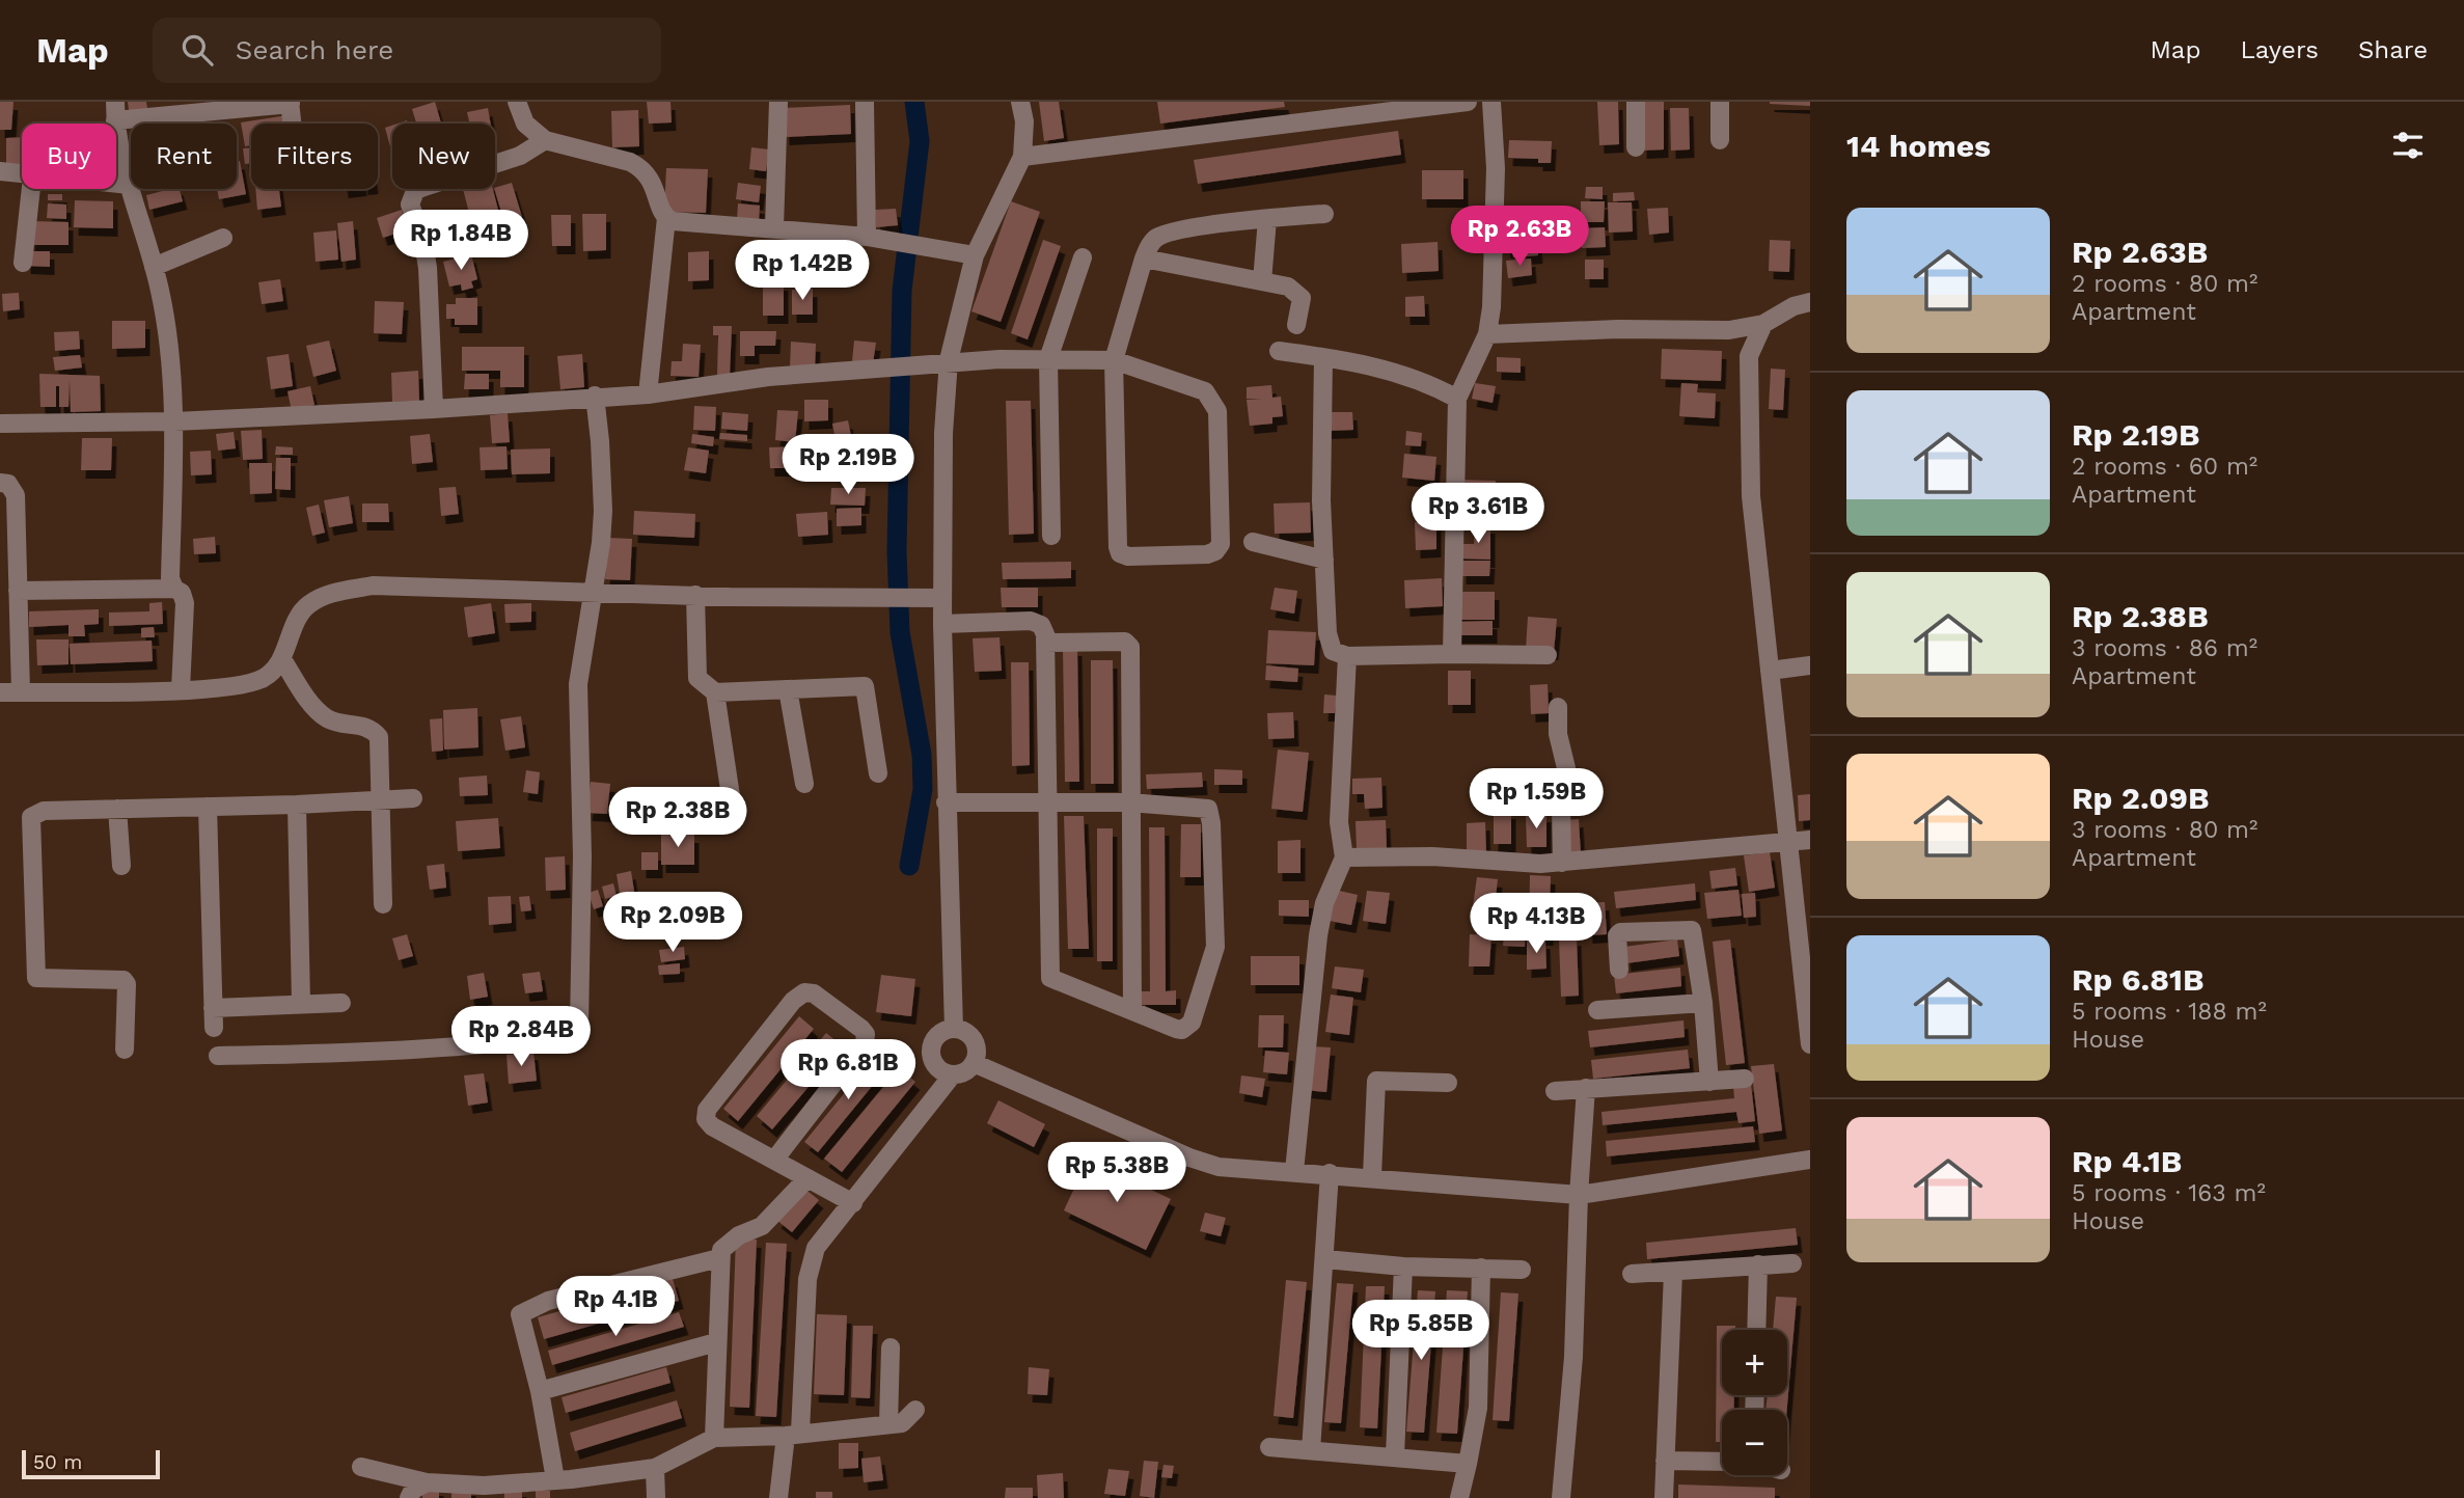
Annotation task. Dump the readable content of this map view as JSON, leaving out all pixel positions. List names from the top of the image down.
{
  "scale_bar": "50 m",
  "page": {
    "header": "Map",
    "search": "Search here",
    "nav": ["Map", "Layers", "Share"],
    "heading": "14 homes",
    "chip": [
      "Buy",
      "Rent",
      "Filters",
      "New"
    ],
    "list": [
      {
        "name": "Rp 2.63B",
        "note": "2 rooms · 80 m² · Apartment"
      },
      {
        "name": "Rp 2.19B",
        "note": "2 rooms · 60 m² · Apartment"
      },
      {
        "name": "Rp 2.38B",
        "note": "3 rooms · 86 m² · Apartment"
      },
      {
        "name": "Rp 2.09B",
        "note": "3 rooms · 80 m² · Apartment"
      },
      {
        "name": "Rp 6.81B",
        "note": "5 rooms · 188 m² · House"
      },
      {
        "name": "Rp 4.1B",
        "note": "5 rooms · 163 m² · House"
      }
    ],
    "price": [
      "Rp 2.63B",
      "Rp 1.84B",
      "Rp 1.42B",
      "Rp 2.19B",
      "Rp 3.61B",
      "Rp 1.59B",
      "Rp 2.38B",
      "Rp 2.09B",
      "Rp 4.13B",
      "Rp 2.84B",
      "Rp 6.81B",
      "Rp 5.38B",
      "Rp 4.1B",
      "Rp 5.85B"
    ],
    "map_buttons": ["+", "−"],
    "scale": "50 m"
  }
}
